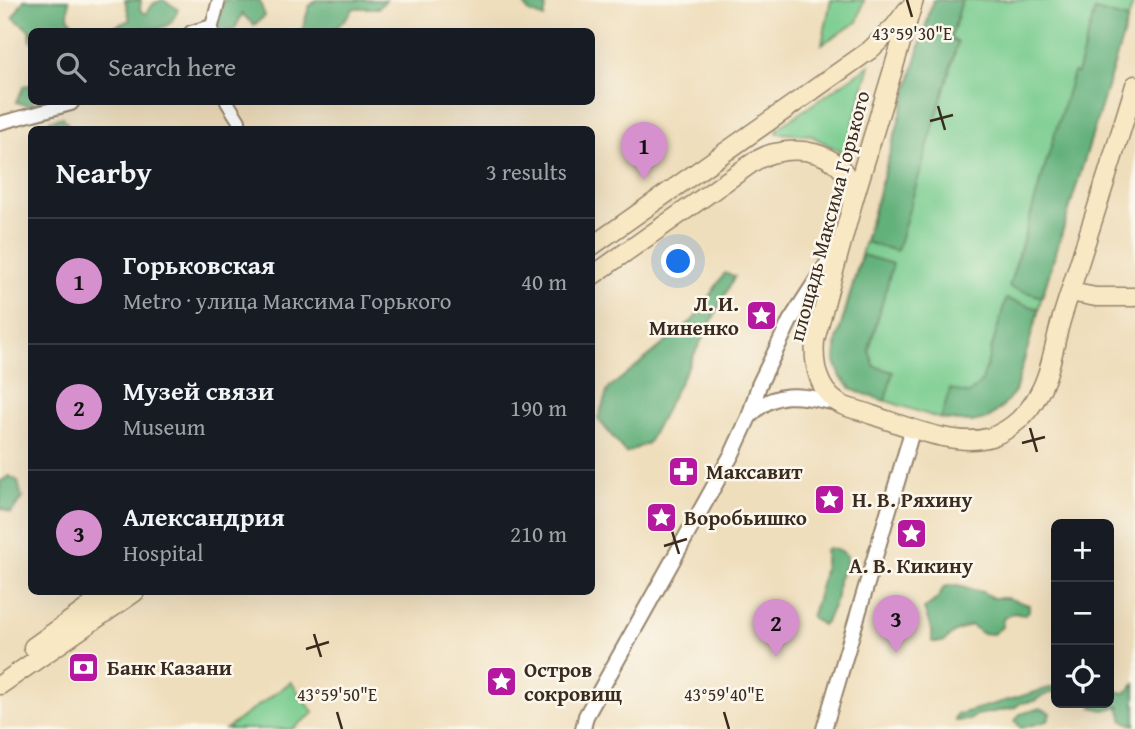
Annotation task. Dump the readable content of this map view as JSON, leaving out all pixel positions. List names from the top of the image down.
{
  "streets": {
    "main road": ["площадь Максима Горького"]
  },
  "places": {
    "place": [
      "Л. И. Миненко",
      "Н. В. Ряхину",
      "Воробьишко",
      "А. В. Кикину",
      "Остров сокровищ"
    ],
    "pharmacy": ["Максавит"],
    "bank": ["Банк Казани"]
  },
  "page": {
    "search": "Search here",
    "pins": ["1", "3", "2"],
    "heading": ["Nearby", "3 results"],
    "list": [
      {
        "mark": "1",
        "name": "Горьковская",
        "note": "Metro · улица Максима Горького",
        "value": "40 m"
      },
      {
        "mark": "2",
        "name": "Музей связи",
        "note": "Museum",
        "value": "190 m"
      },
      {
        "mark": "3",
        "name": "Александрия",
        "note": "Hospital",
        "value": "210 m"
      }
    ],
    "map_buttons": ["+", "−"]
  },
  "coordinates": ["43°59'30\"E", "43°59'50\"E", "43°59'40\"E"]
}
